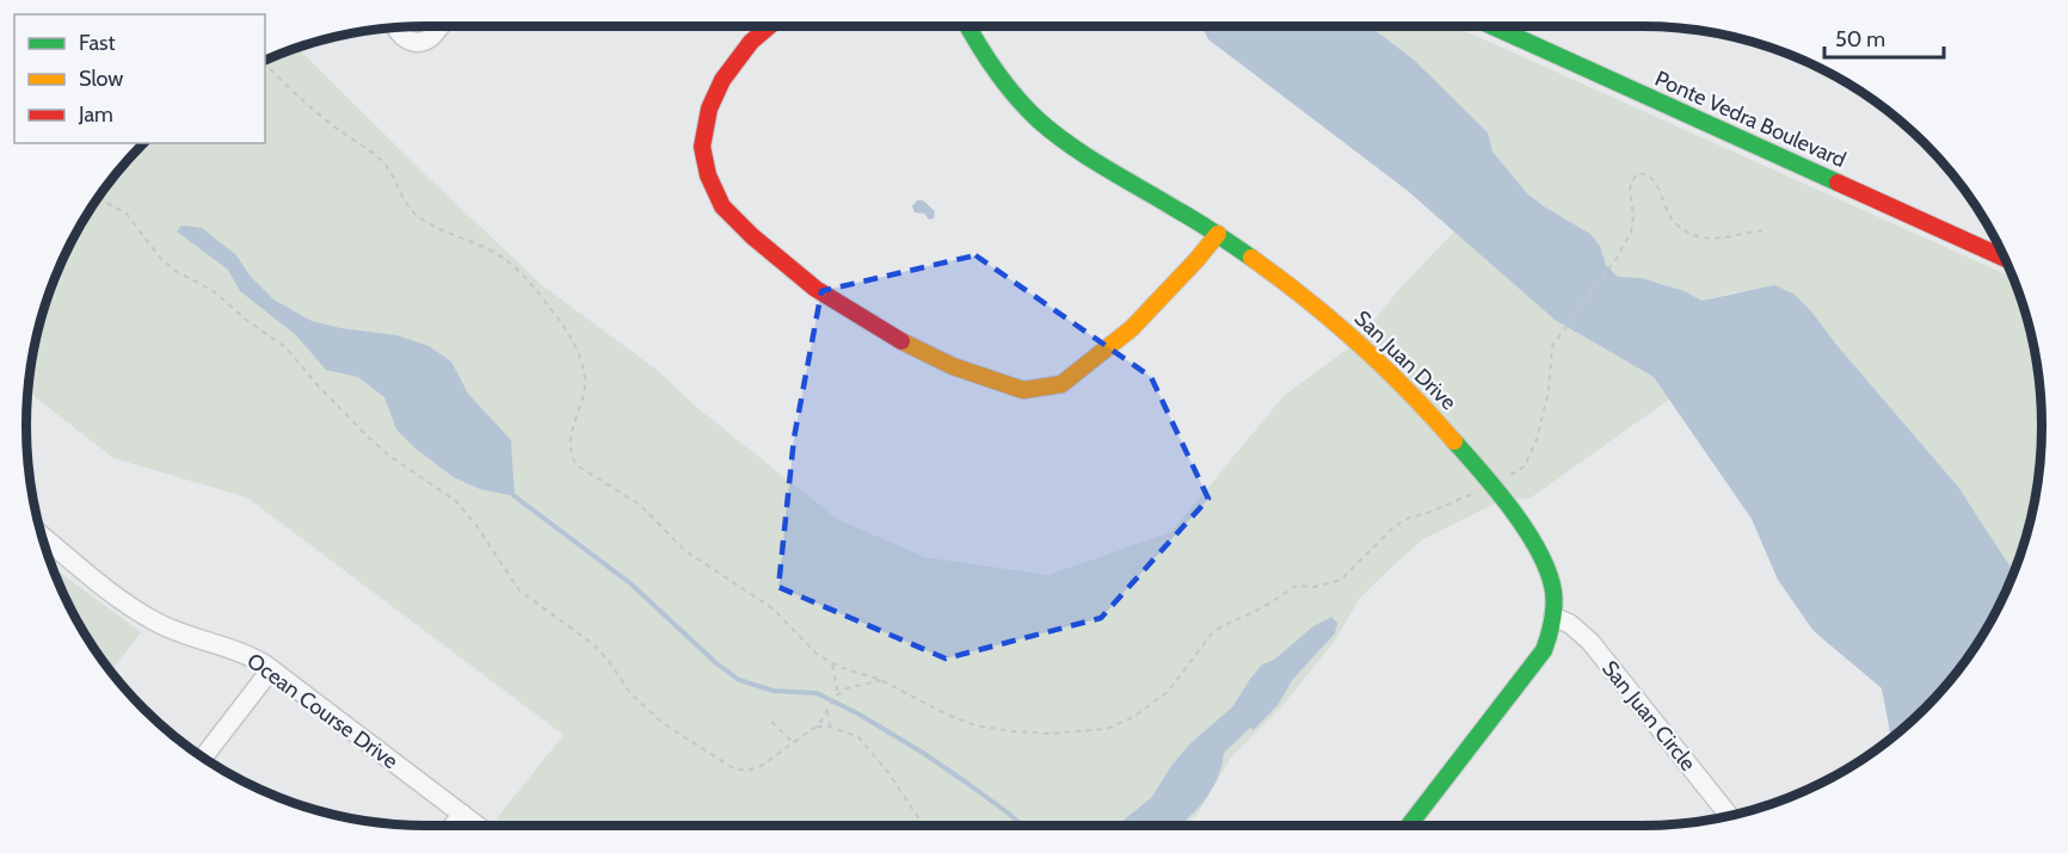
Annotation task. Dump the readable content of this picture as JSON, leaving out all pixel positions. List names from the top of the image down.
{
  "streets": {
    "street": [
      "Ponte Vedra Boulevard",
      "San Juan Drive",
      "Ocean Course Drive",
      "San Juan Circle"
    ]
  },
  "crossings": [
    ["San Juan Drive", "San Juan Circle"]
  ],
  "legend": ["Fast", "Slow", "Jam"],
  "scale_bar": "50 m"
}
